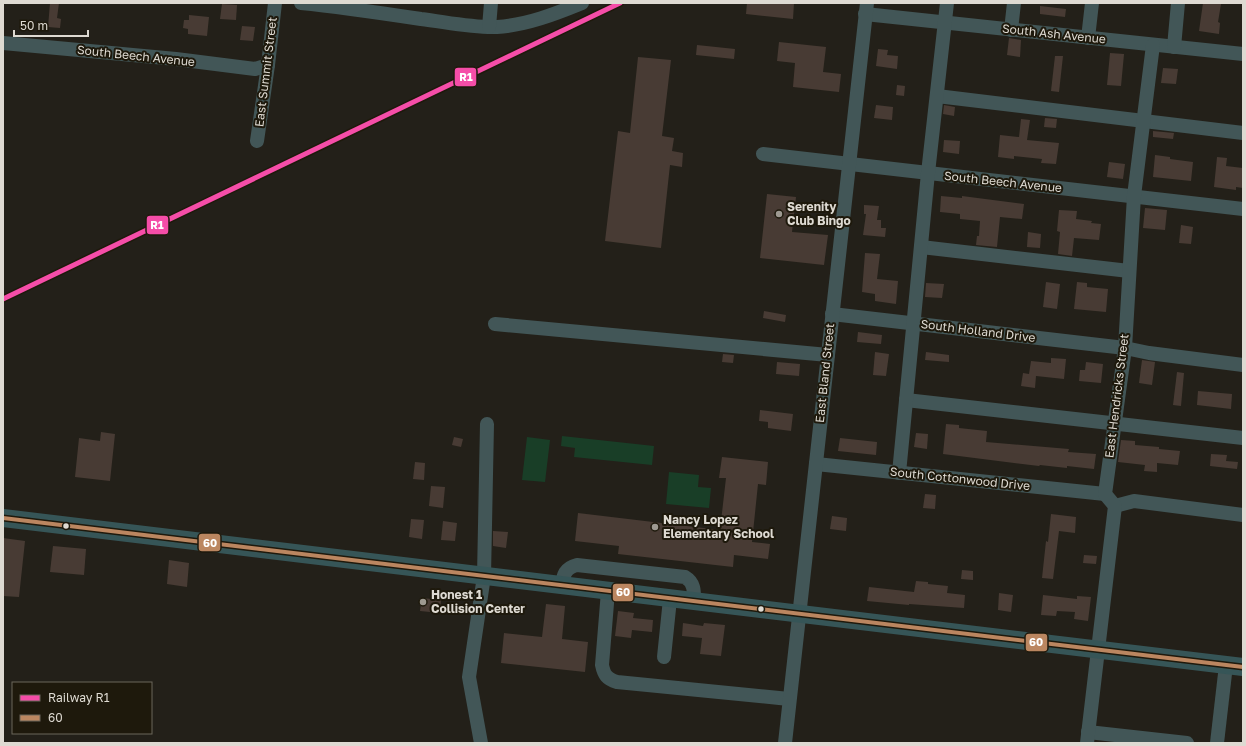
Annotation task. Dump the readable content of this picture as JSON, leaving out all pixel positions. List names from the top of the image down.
{
  "streets": {
    "street": [
      "South Ash Avenue",
      "South Beech Avenue",
      "East Summit Street",
      "South Holland Drive",
      "East Bland Street",
      "East Hendricks Street",
      "South Cottonwood Drive"
    ]
  },
  "crossings": [
    ["South Ash Avenue", "East Bland Street"],
    ["South Ash Avenue", "East Hendricks Street"],
    ["South Beech Avenue", "East Summit Street"],
    ["South Beech Avenue", "East Bland Street"],
    ["South Beech Avenue", "East Hendricks Street"],
    ["South Holland Drive", "East Bland Street"],
    ["South Holland Drive", "East Hendricks Street"],
    ["East Bland Street", "South Cottonwood Drive"],
    ["East Hendricks Street", "South Cottonwood Drive"]
  ],
  "places": ["Serenity Club Bingo", "Nancy Lopez Elementary School", "Honest 1 Collision Center"],
  "lines": ["rail line R1", "transit line 60"],
  "legend": ["Railway R1", "60"],
  "scale_bar": "50 m"
}
